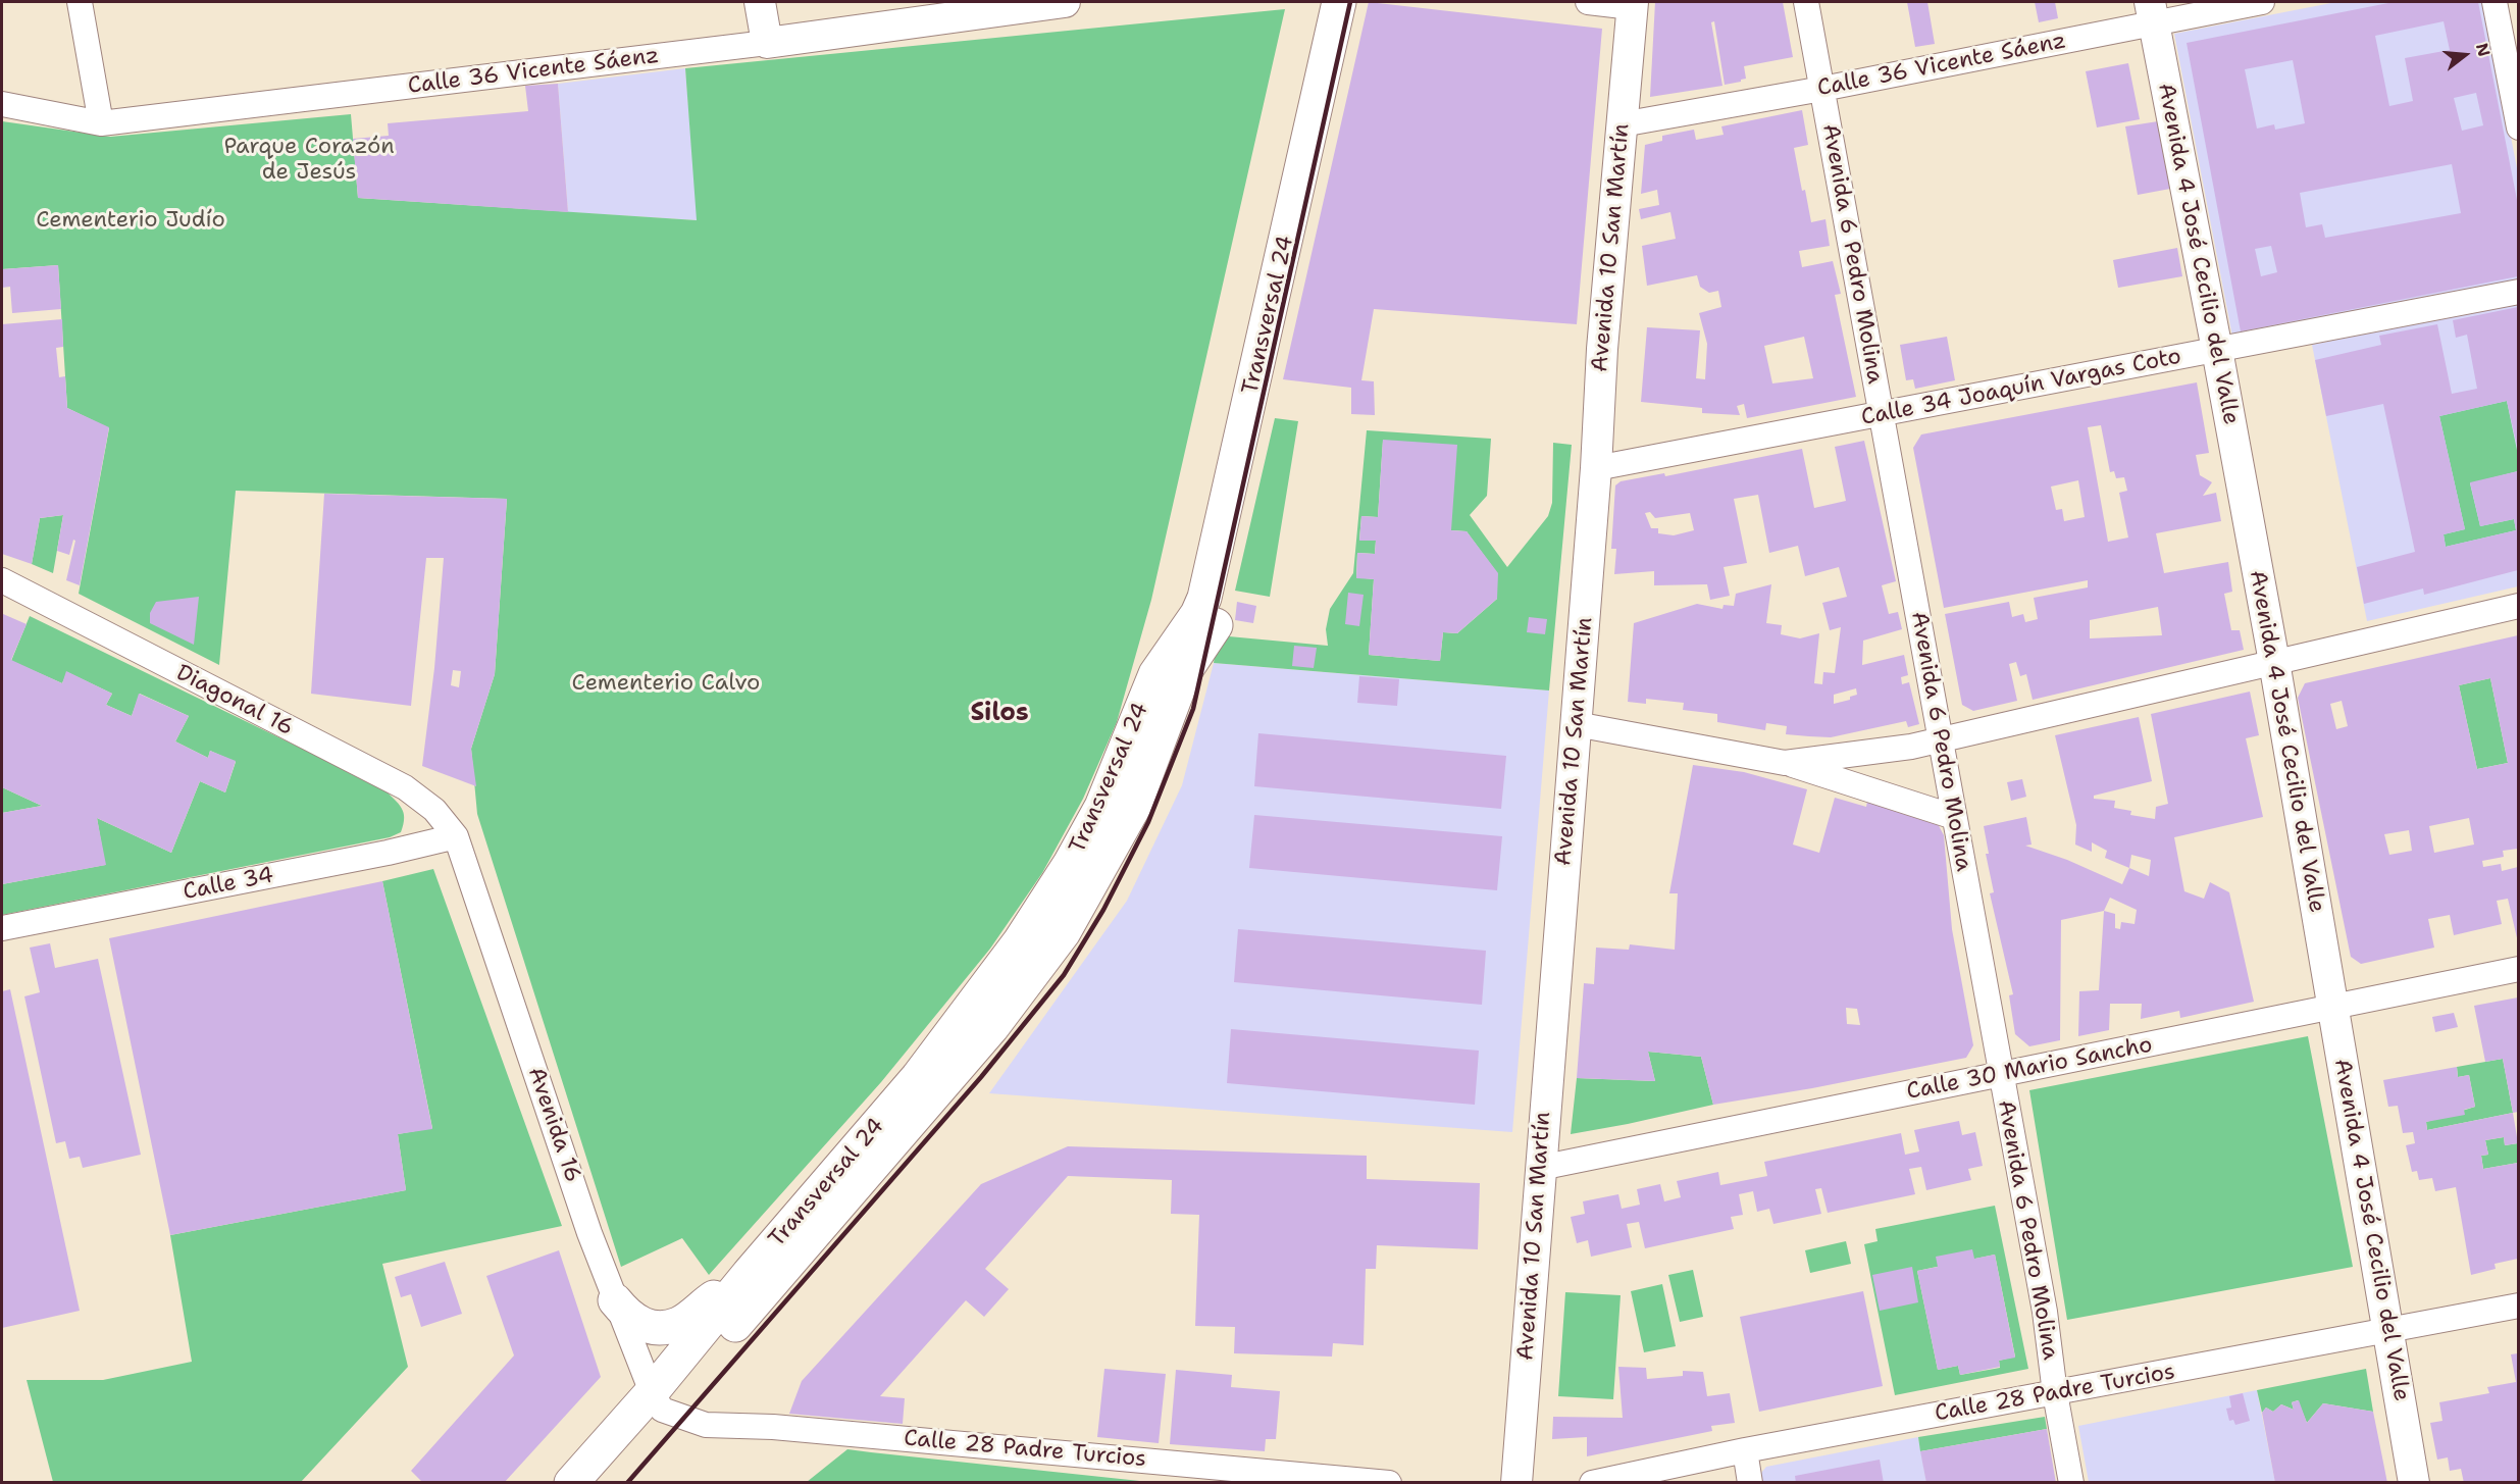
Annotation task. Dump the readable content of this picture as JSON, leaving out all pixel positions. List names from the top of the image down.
{
  "streets": {
    "main road": ["Transversal 24"],
    "street": [
      "Calle 36 Vicente Sáenz",
      "Avenida 10 San Martín",
      "Avenida 6 Pedro Molina",
      "Avenida 4 José Cecilio del Valle",
      "Calle 34 Joaquín Vargas Coto",
      "Diagonal 16",
      "Calle 34",
      "Calle 30 Mario Sancho",
      "Avenida 16",
      "Calle 28 Padre Turcios"
    ]
  },
  "crossings": [
    ["Calle 36 Vicente Sáenz", "Avenida 10 San Martín"],
    ["Calle 36 Vicente Sáenz", "Avenida 6 Pedro Molina"],
    ["Calle 36 Vicente Sáenz", "Avenida 4 José Cecilio del Valle"],
    ["Avenida 10 San Martín", "Calle 34 Joaquín Vargas Coto"],
    ["Avenida 10 San Martín", "Calle 30 Mario Sancho"],
    ["Avenida 6 Pedro Molina", "Calle 34 Joaquín Vargas Coto"],
    ["Avenida 6 Pedro Molina", "Calle 30 Mario Sancho"],
    ["Avenida 6 Pedro Molina", "Calle 28 Padre Turcios"],
    ["Avenida 4 José Cecilio del Valle", "Calle 34 Joaquín Vargas Coto"],
    ["Avenida 4 José Cecilio del Valle", "Calle 30 Mario Sancho"],
    ["Avenida 4 José Cecilio del Valle", "Calle 28 Padre Turcios"],
    ["Transversal 24", "Avenida 16"],
    ["Transversal 24", "Calle 28 Padre Turcios"],
    ["Diagonal 16", "Calle 34"],
    ["Diagonal 16", "Avenida 16"],
    ["Calle 34", "Avenida 16"],
    ["Avenida 16", "Calle 28 Padre Turcios"]
  ],
  "districts": ["Silos"],
  "parks": ["Parque Corazón de Jesús", "Cementerio Judío", "Cementerio Calvo"],
  "north": "right"
}
